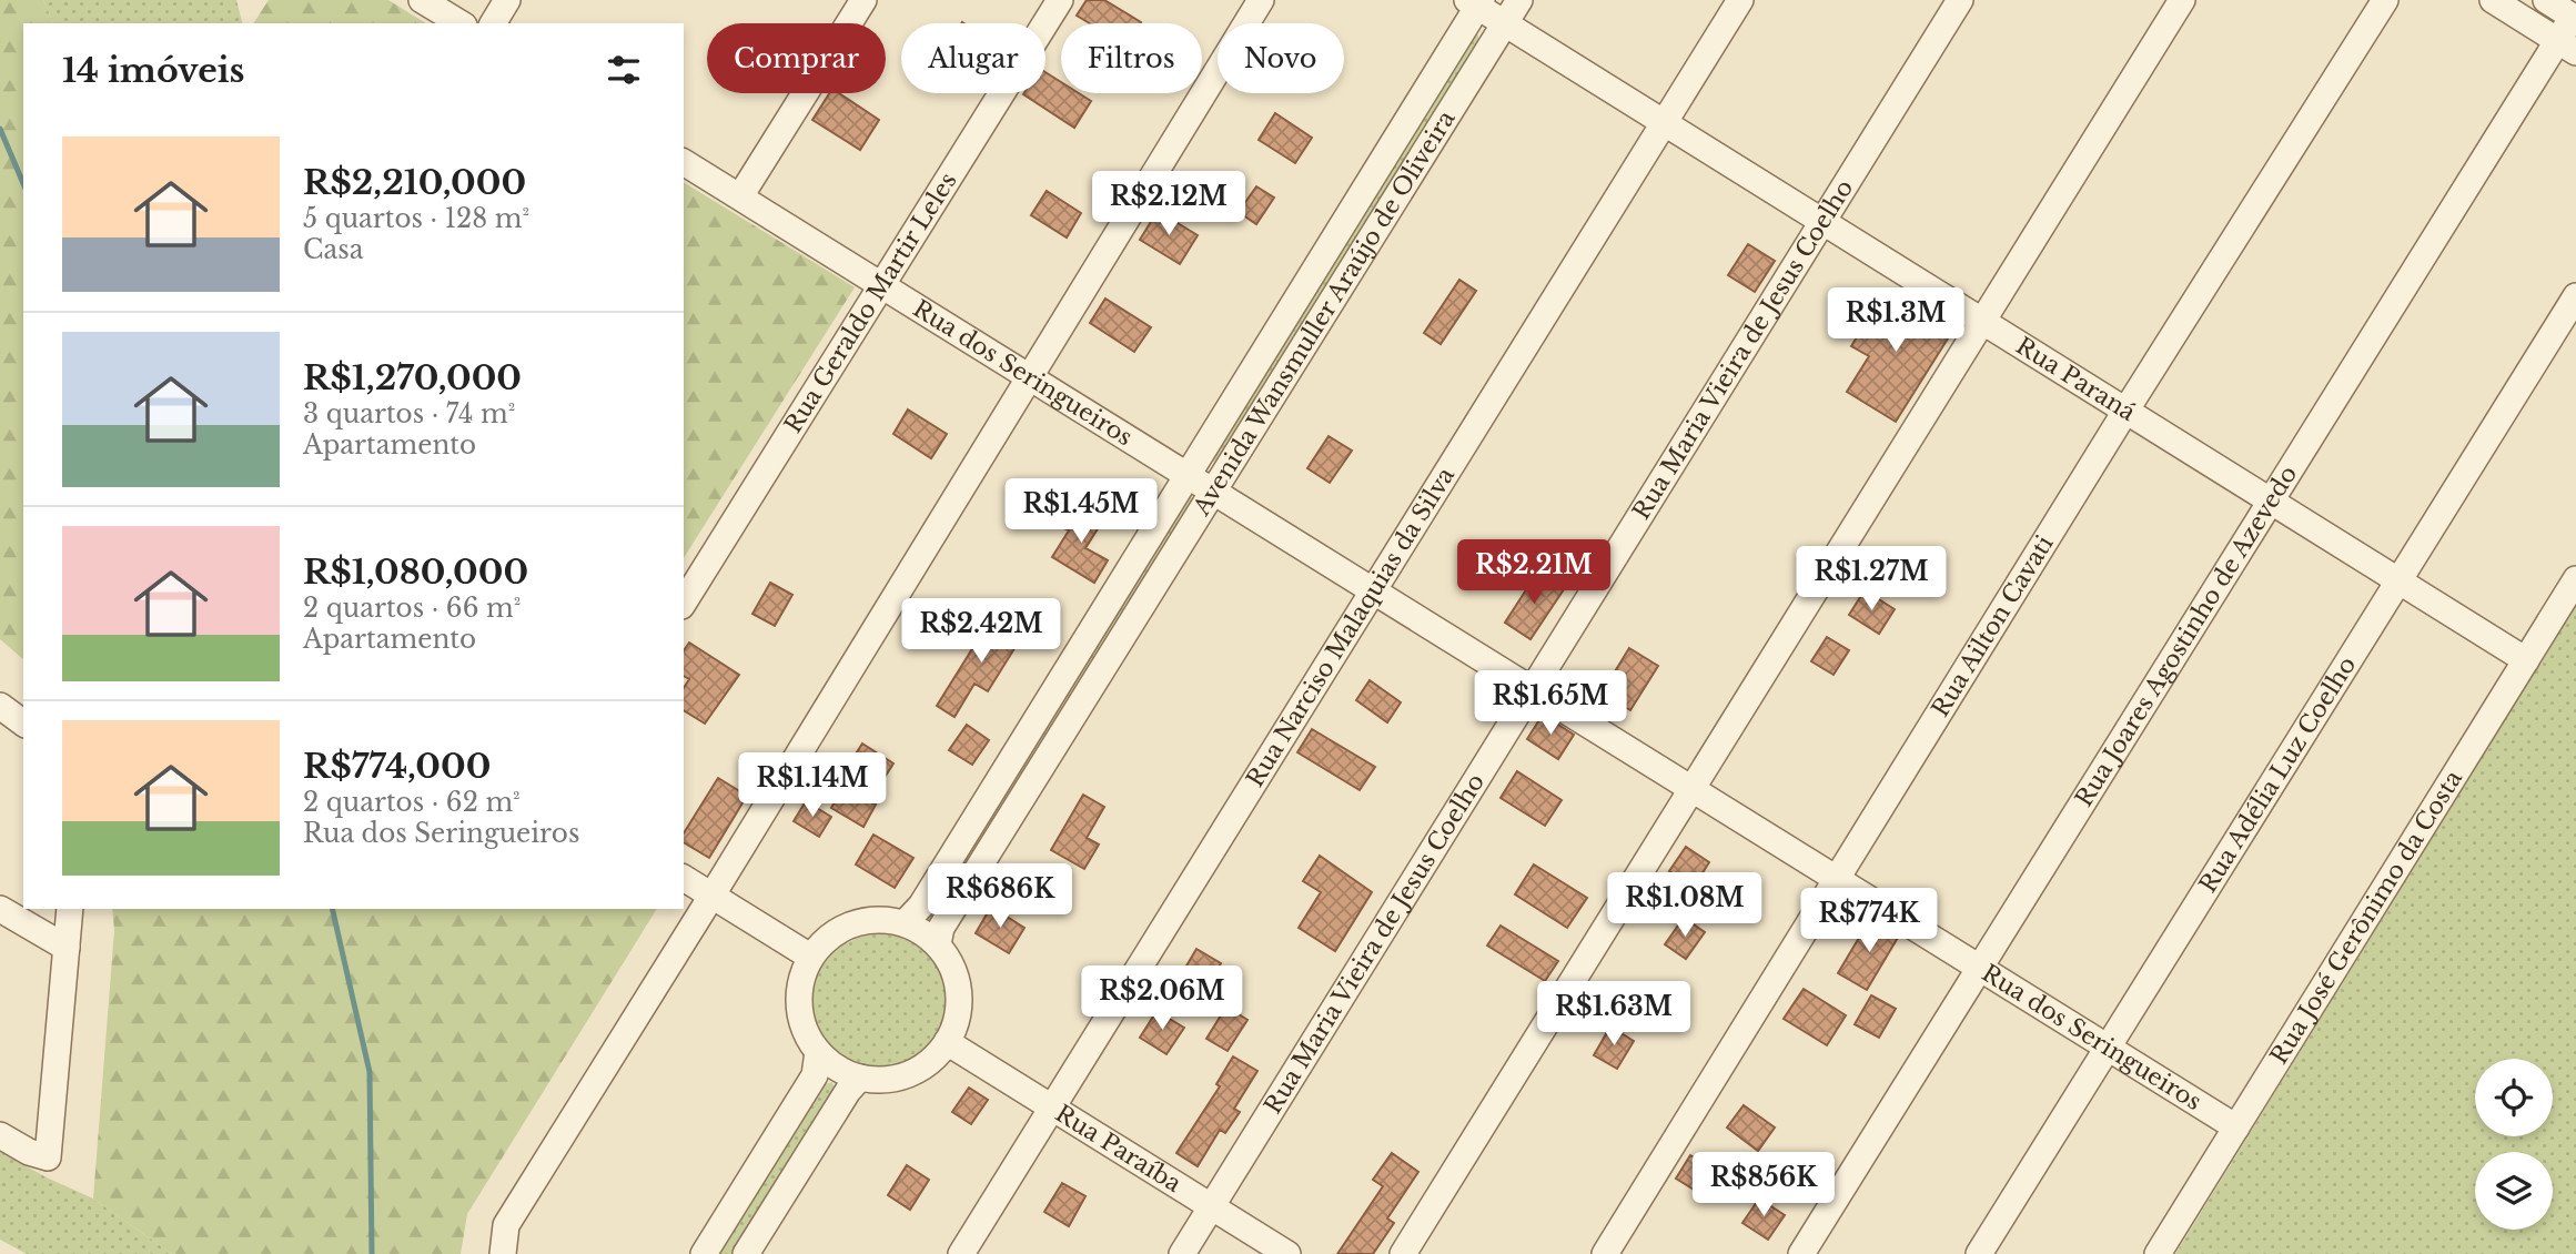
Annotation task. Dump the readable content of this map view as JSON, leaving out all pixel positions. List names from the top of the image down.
{
  "streets": {
    "street": [
      "Rua Geraldo Martir Leles",
      "Avenida Wansmuller Araújo de Oliveira",
      "Rua Maria Vieira de Jesus Coelho",
      "Rua dos Seringueiros",
      "Rua Paraná",
      "Rua Ailton Cavati",
      "Rua Narciso Malaquias da Silva",
      "Rua Joares Agostinho de Azevedo",
      "Rua Adélia Luz Coelho",
      "Rua José Gerônimo da Costa",
      "Rua Paraíba"
    ]
  },
  "crossings": [
    ["Rua Geraldo Martir Leles", "Rua dos Seringueiros"],
    ["Avenida Wansmuller Araújo de Oliveira", "Rua dos Seringueiros"],
    ["Avenida Wansmuller Araújo de Oliveira", "Rua Paraná"],
    ["Avenida Wansmuller Araújo de Oliveira", "Rua Paraíba"],
    ["Rua Maria Vieira de Jesus Coelho", "Rua dos Seringueiros"],
    ["Rua Maria Vieira de Jesus Coelho", "Rua Paraná"],
    ["Rua Maria Vieira de Jesus Coelho", "Rua Paraíba"],
    ["Rua dos Seringueiros", "Rua Ailton Cavati"],
    ["Rua dos Seringueiros", "Rua Narciso Malaquias da Silva"],
    ["Rua dos Seringueiros", "Rua Joares Agostinho de Azevedo"],
    ["Rua dos Seringueiros", "Rua Adélia Luz Coelho"],
    ["Rua dos Seringueiros", "Rua José Gerônimo da Costa"],
    ["Rua Paraná", "Rua Ailton Cavati"],
    ["Rua Paraná", "Rua Narciso Malaquias da Silva"],
    ["Rua Paraná", "Rua Joares Agostinho de Azevedo"],
    ["Rua Paraná", "Rua Adélia Luz Coelho"],
    ["Rua Paraná", "Rua José Gerônimo da Costa"],
    ["Rua Narciso Malaquias da Silva", "Rua Paraíba"]
  ],
  "page": {
    "chip": [
      "Comprar",
      "Alugar",
      "Filtros",
      "Novo"
    ],
    "heading": "14 imóveis",
    "list": [
      {
        "name": "R$2,210,000",
        "note": "5 quartos · 128 m² · Casa"
      },
      {
        "name": "R$1,270,000",
        "note": "3 quartos · 74 m² · Apartamento"
      },
      {
        "name": "R$1,080,000",
        "note": "2 quartos · 66 m² · Apartamento"
      },
      {
        "name": "R$774,000",
        "note": "2 quartos · 62 m² · Rua dos Seringueiros"
      }
    ],
    "price": [
      "R$2.12M",
      "R$1.3M",
      "R$1.45M",
      "R$2.21M",
      "R$1.27M",
      "R$2.42M",
      "R$1.65M",
      "R$1.14M",
      "R$686K",
      "R$1.08M",
      "R$774K",
      "R$2.06M",
      "R$1.63M",
      "R$856K"
    ]
  }
}
